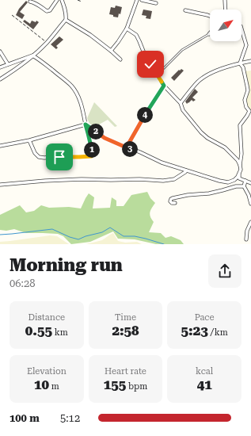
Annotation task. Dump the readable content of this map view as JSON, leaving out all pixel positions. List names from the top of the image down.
{
  "north": "top right",
  "page": {
    "pins": [
      "4",
      "2",
      "3",
      "1"
    ],
    "heading": ["Morning run", "06:28"],
    "stats": [
      ["Distance", "0.55 km"],
      ["Time", "2:58"],
      ["Pace", "5:23 /km"],
      ["Elevation", "10 m"],
      ["Heart rate", "155 bpm"],
      ["kcal", "41"]
    ],
    "list": [
      {
        "name": "100 m",
        "note": "5:12"
      }
    ]
  }
}
